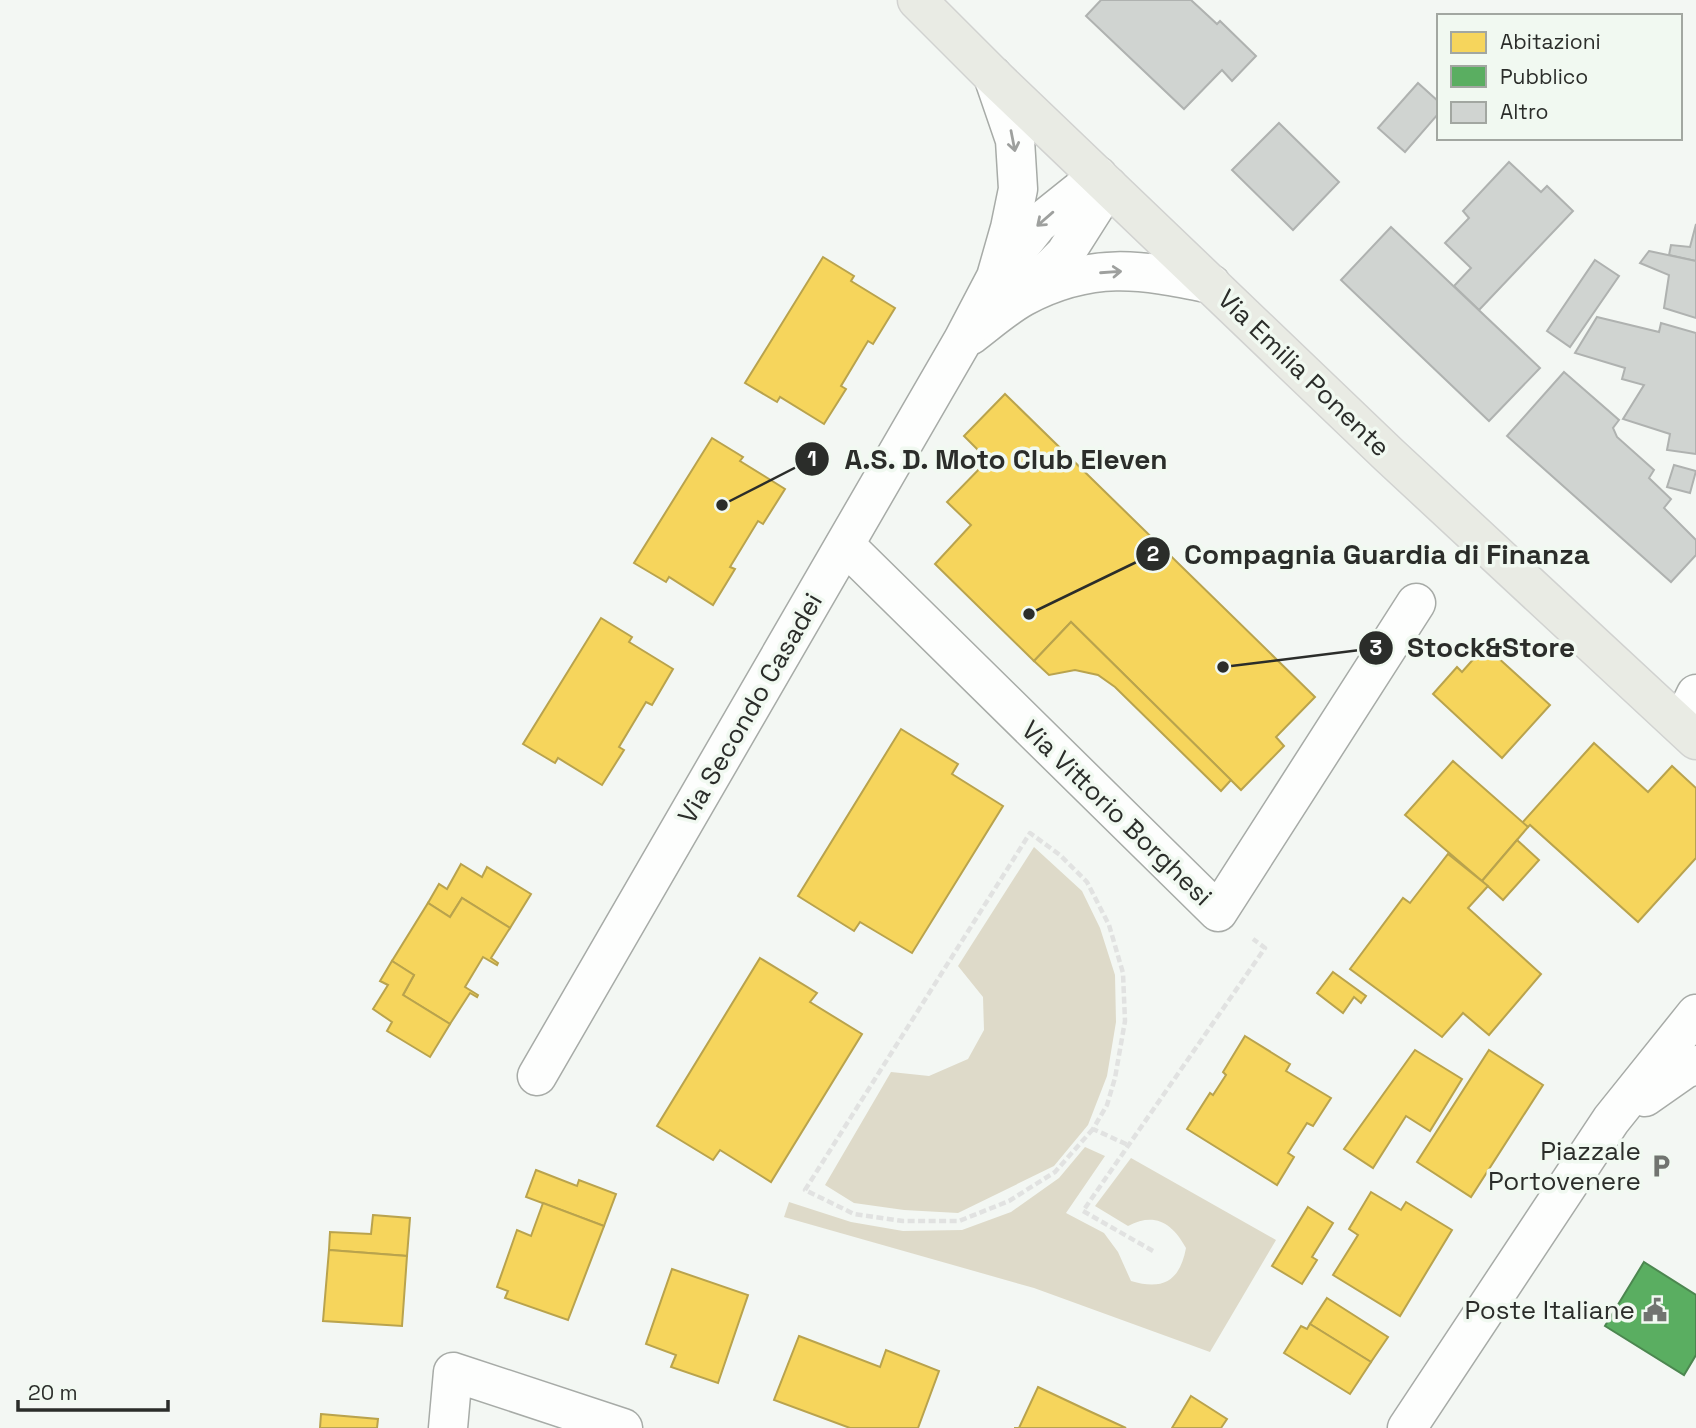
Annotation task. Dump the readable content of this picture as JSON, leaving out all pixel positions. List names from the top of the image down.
{
  "streets": {
    "main road": ["Via Emilia Ponente"],
    "street": ["Via Secondo Casadei", "Via Vittorio Borghesi"]
  },
  "crossings": [
    ["Via Emilia Ponente", "Via Secondo Casadei"],
    ["Via Secondo Casadei", "Via Vittorio Borghesi"]
  ],
  "places": {
    "other": ["A.S. D. Moto Club Eleven", "Compagnia Guardia di Finanza", "Stock&Store"],
    "parking": ["Piazzale Portovenere"],
    "public building": ["Poste Italiane"]
  },
  "legend": ["Abitazioni", "Pubblico", "Altro"],
  "scale_bar": "20 m"
}
